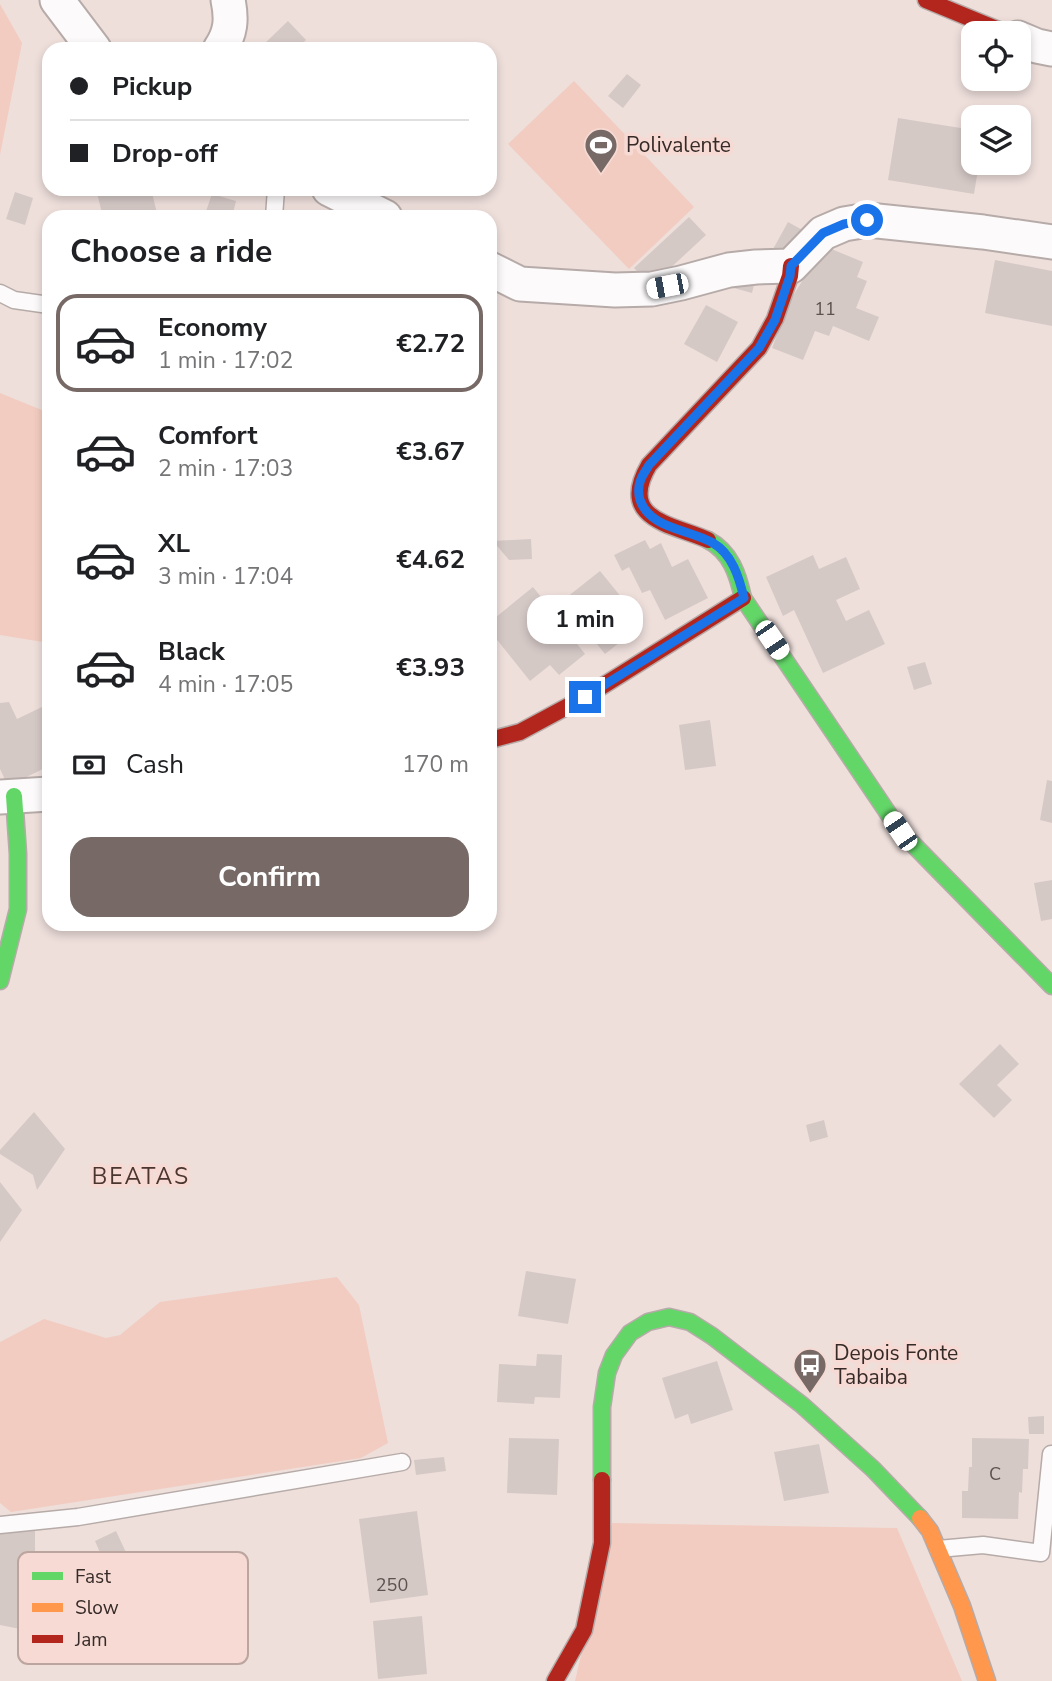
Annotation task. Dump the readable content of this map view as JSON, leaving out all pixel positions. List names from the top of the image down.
{
  "districts": ["BEATAS"],
  "places": {
    "sports": ["Polivalente"],
    "bus stop": ["Depois Fonte Tabaiba"]
  },
  "house_numbers": ["11", "C", "250"],
  "legend": ["Fast", "Slow", "Jam"],
  "page": {
    "banner": ["Pickup", "Drop-off"],
    "heading": "Choose a ride",
    "list": [
      {
        "name": "Economy",
        "note": "1 min · 17:02",
        "value": "€2.72"
      },
      {
        "name": "Comfort",
        "note": "2 min · 17:03",
        "value": "€3.67"
      },
      {
        "name": "XL",
        "note": "3 min · 17:04",
        "value": "€4.62"
      },
      {
        "name": "Black",
        "note": "4 min · 17:05",
        "value": "€3.93"
      }
    ],
    "bubble": "1 min",
    "pay": ["Cash", "170 m"],
    "buttons": "Confirm"
  }
}
